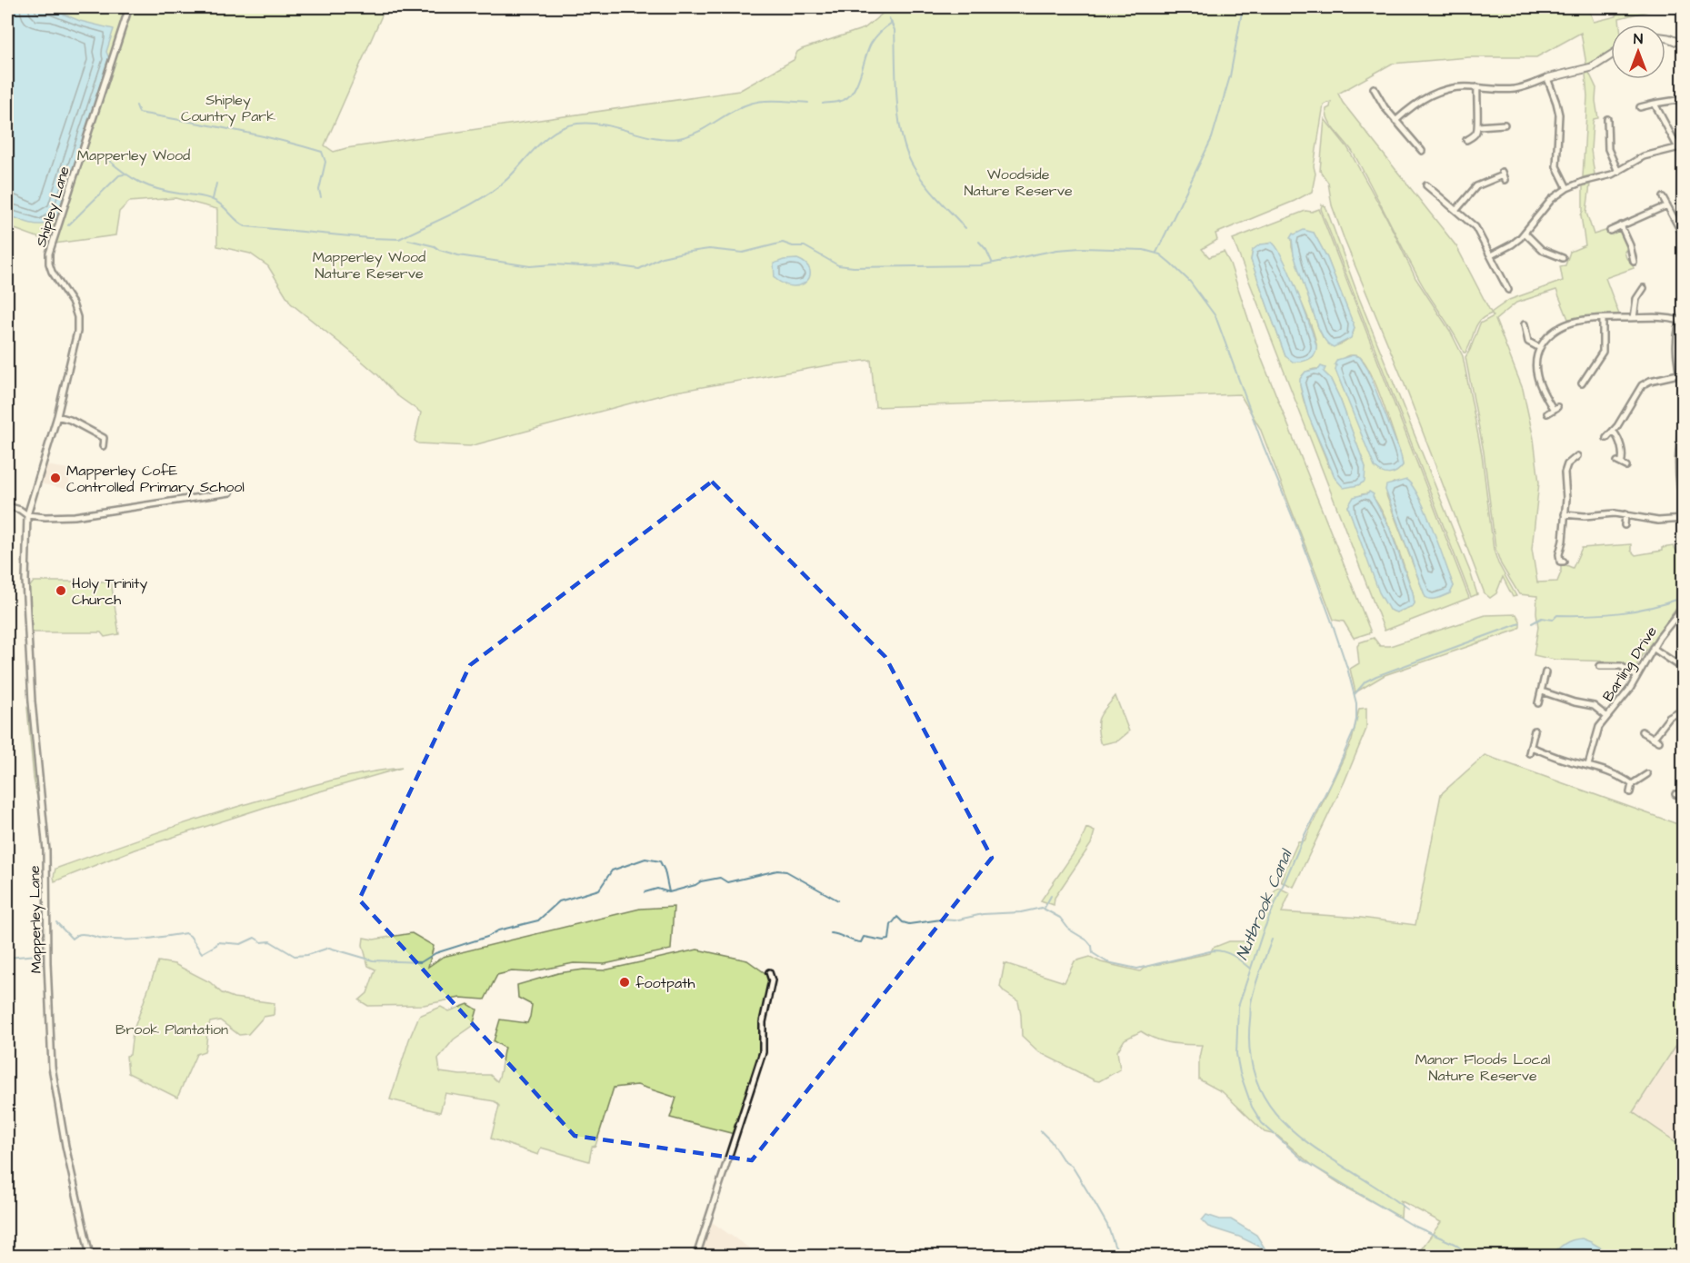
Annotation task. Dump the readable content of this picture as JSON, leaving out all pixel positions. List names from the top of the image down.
{
  "streets": {
    "street": ["Shipley Lane", "Barling Drive", "Mapperley Lane"]
  },
  "crossings": [
    ["Shipley Lane", "Mapperley Lane"]
  ],
  "water": ["Nutbrook Canal"],
  "parks": [
    "Shipley Country Park",
    "Mapperley Wood",
    "Woodside Nature Reserve",
    "Mapperley Wood Nature Reserve",
    "Brook Plantation",
    "Manor Floods Local Nature Reserve"
  ],
  "places": ["Mapperley CofE Controlled Primary School", "Holy Trinity Church", "footpath"],
  "north": "top"
}
